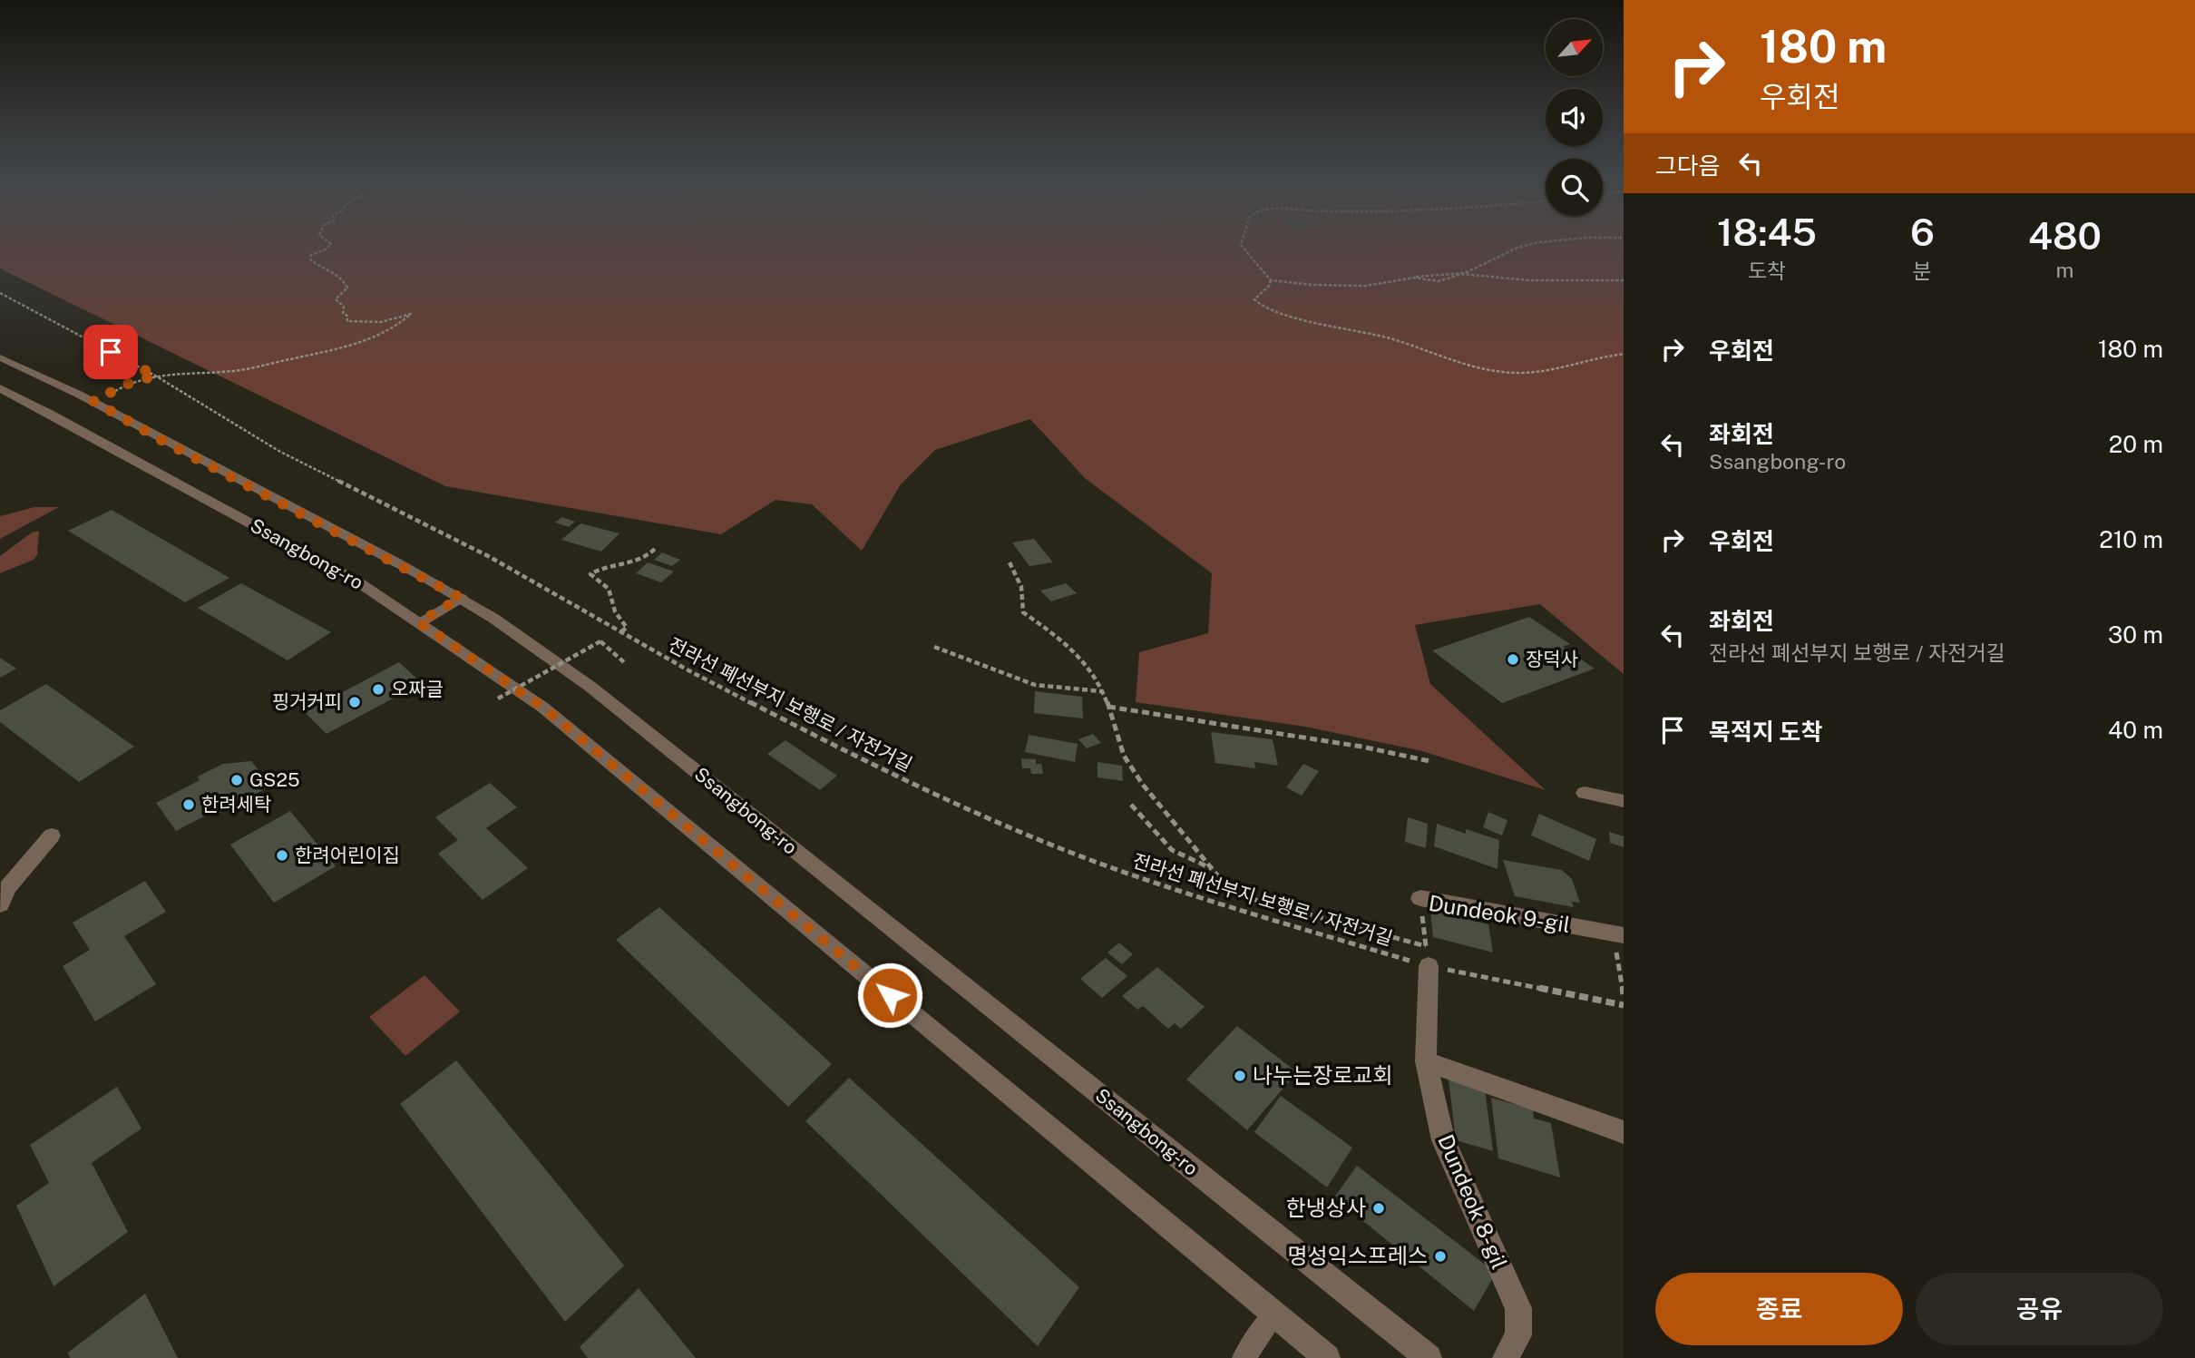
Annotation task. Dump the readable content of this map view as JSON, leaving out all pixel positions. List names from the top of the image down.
{
  "streets": {
    "street": ["Ssangbong-ro", "Dundeok 9-gil", "Dundeok 8-gil"],
    "path": ["전라선 폐선부지 보행로 / 자전거길"]
  },
  "crossings": [
    ["전라선 폐선부지 보행로 / 자전거길", "Dundeok 9-gil"]
  ],
  "places": [
    "장덕사",
    "오짜글",
    "핑거커피",
    "GS25",
    "한려세탁",
    "한려어린이집",
    "나누는장로교회",
    "한냉상사",
    "명성익스프레스"
  ],
  "north": "top right",
  "page": {
    "turn": ["180 m", "우회전"],
    "then": "그다음",
    "eta": [
      "18:45",
      "도착",
      "6",
      "분",
      "480",
      "m"
    ],
    "list": [
      {
        "name": "우회전",
        "value": "180 m"
      },
      {
        "name": "좌회전",
        "note": "Ssangbong-ro",
        "value": "20 m"
      },
      {
        "name": "우회전",
        "value": "210 m"
      },
      {
        "name": "좌회전",
        "note": "전라선 폐선부지 보행로 / 자전거길",
        "value": "30 m"
      },
      {
        "name": "목적지 도착",
        "value": "40 m"
      }
    ],
    "buttons": ["종료", "공유"]
  }
}
